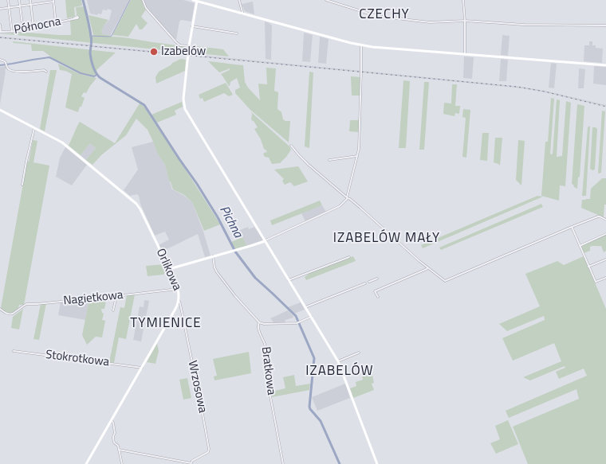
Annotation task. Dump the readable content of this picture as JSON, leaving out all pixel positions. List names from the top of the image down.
{
  "streets": {
    "street": [
      "Północna",
      "Orlikowa",
      "Nagietkowa",
      "Stokrotkowa",
      "Bratkowa",
      "Wrzosowa"
    ]
  },
  "crossings": [
    ["Orlikowa", "Nagietkowa"],
    ["Orlikowa", "Stokrotkowa"],
    ["Orlikowa", "Wrzosowa"]
  ],
  "districts": [
    "CZECHY",
    "IZABELÓW MAŁY",
    "TYMIENICE",
    "IZABELÓW"
  ],
  "water": ["Pichna"],
  "places": ["Izabelów"]
}
